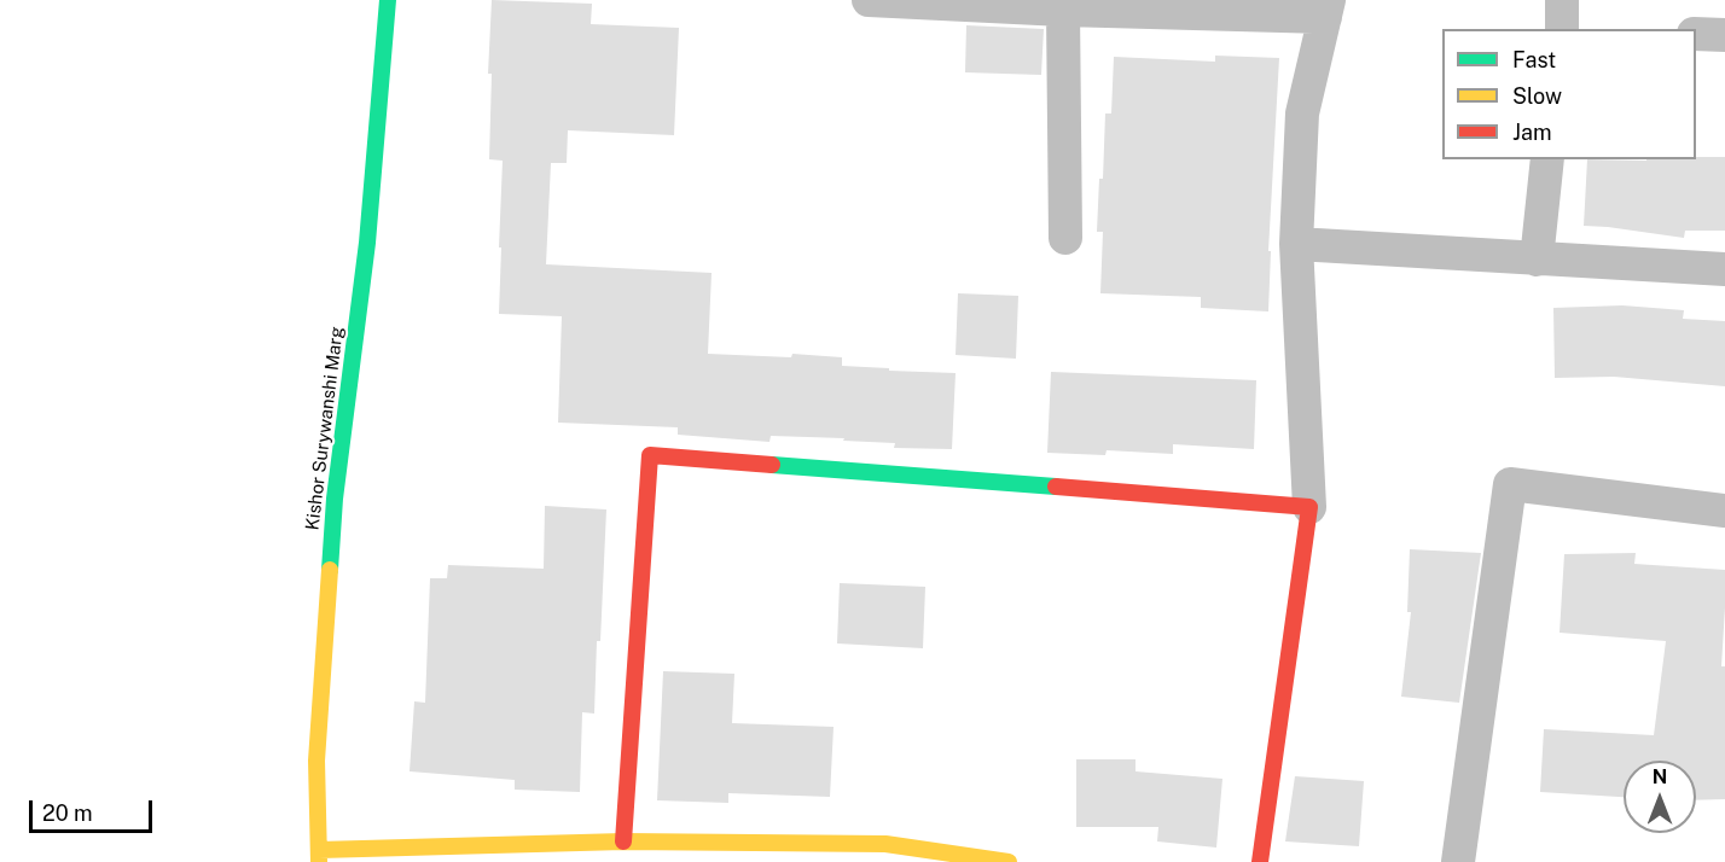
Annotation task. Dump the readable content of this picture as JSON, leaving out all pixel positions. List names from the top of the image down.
{
  "streets": {
    "street": ["Kishor Surywanshi Marg"]
  },
  "legend": ["Fast", "Slow", "Jam"],
  "scale_bar": "20 m",
  "north": "top"
}
